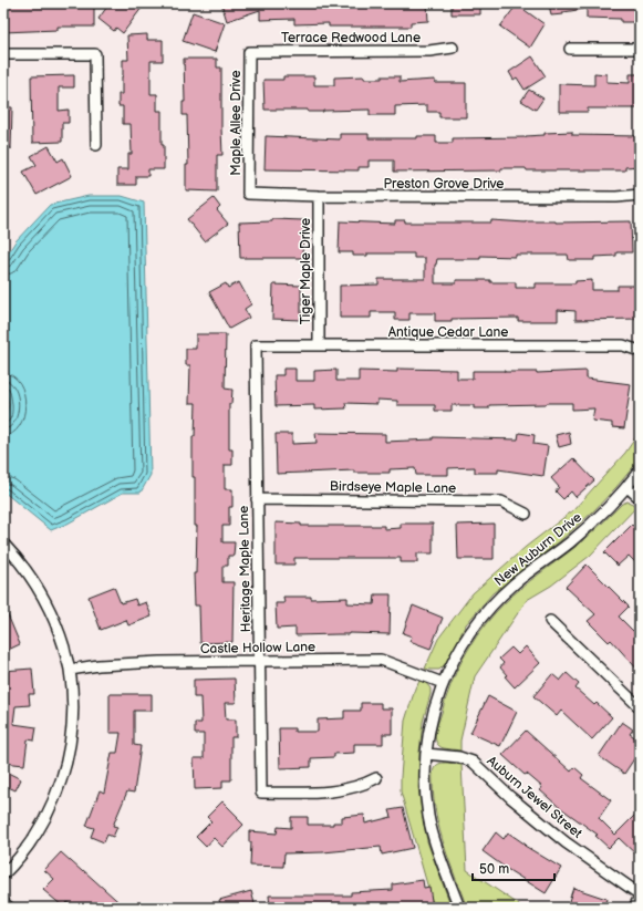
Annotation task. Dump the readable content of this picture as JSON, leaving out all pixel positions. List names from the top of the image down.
{
  "streets": {
    "street": [
      "Terrace Redwood Lane",
      "Maple Allee Drive",
      "Preston Grove Drive",
      "Tiger Maple Drive",
      "Antique Cedar Lane",
      "Birdseye Maple Lane",
      "New Auburn Drive",
      "Heritage Maple Lane",
      "Castle Hollow Lane",
      "Auburn Jewel Street"
    ]
  },
  "crossings": [
    ["Terrace Redwood Lane", "Maple Allee Drive"],
    ["Maple Allee Drive", "Preston Grove Drive"],
    ["Preston Grove Drive", "Tiger Maple Drive"],
    ["Tiger Maple Drive", "Antique Cedar Lane"],
    ["Antique Cedar Lane", "Heritage Maple Lane"],
    ["Birdseye Maple Lane", "Heritage Maple Lane"],
    ["New Auburn Drive", "Castle Hollow Lane"],
    ["New Auburn Drive", "Auburn Jewel Street"],
    ["Heritage Maple Lane", "Castle Hollow Lane"]
  ],
  "scale_bar": "50 m"
}
